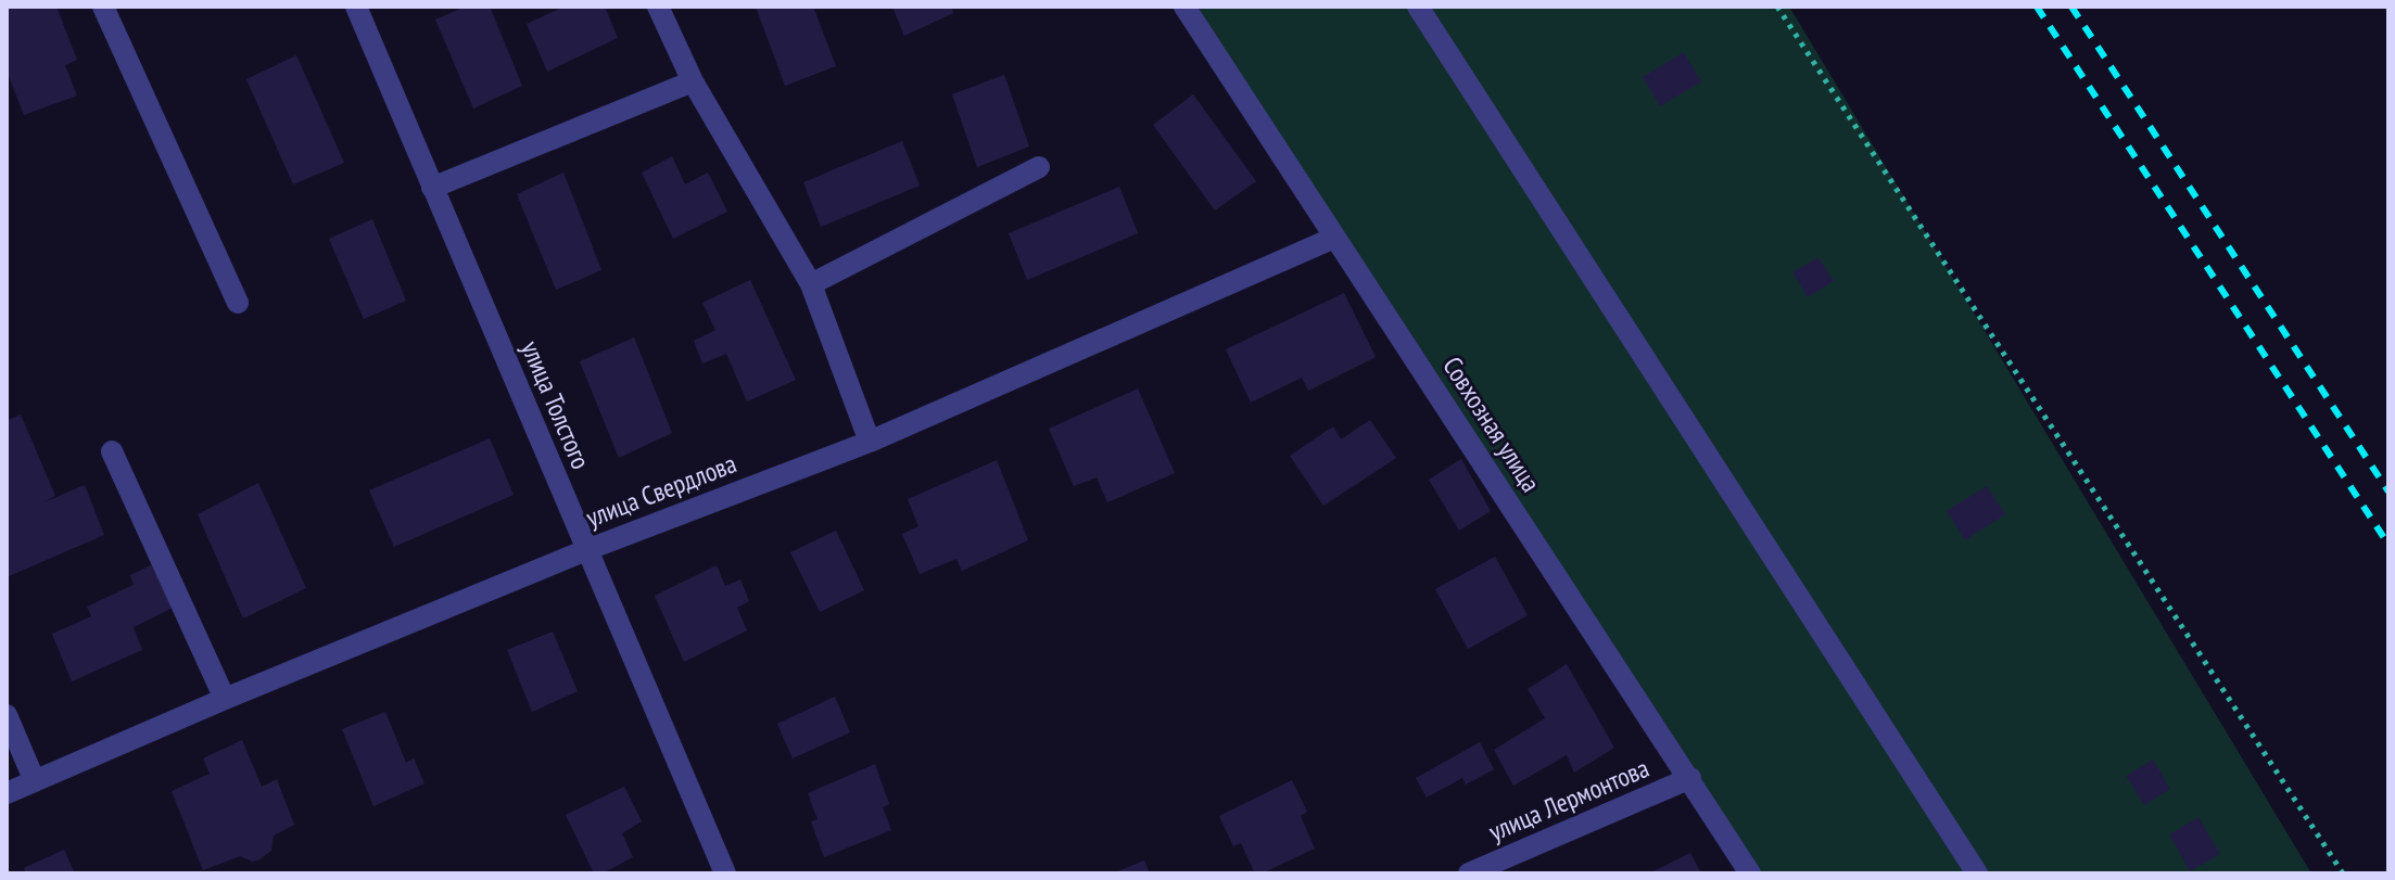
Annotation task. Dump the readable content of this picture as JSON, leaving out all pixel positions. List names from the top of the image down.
{
  "streets": {
    "street": [
      "улица Толстого",
      "Совхозная улица",
      "улица Свердлова",
      "улица Лермонтова"
    ]
  },
  "crossings": [
    ["улица Толстого", "улица Свердлова"],
    ["Совхозная улица", "улица Свердлова"],
    ["Совхозная улица", "улица Лермонтова"]
  ]
}
